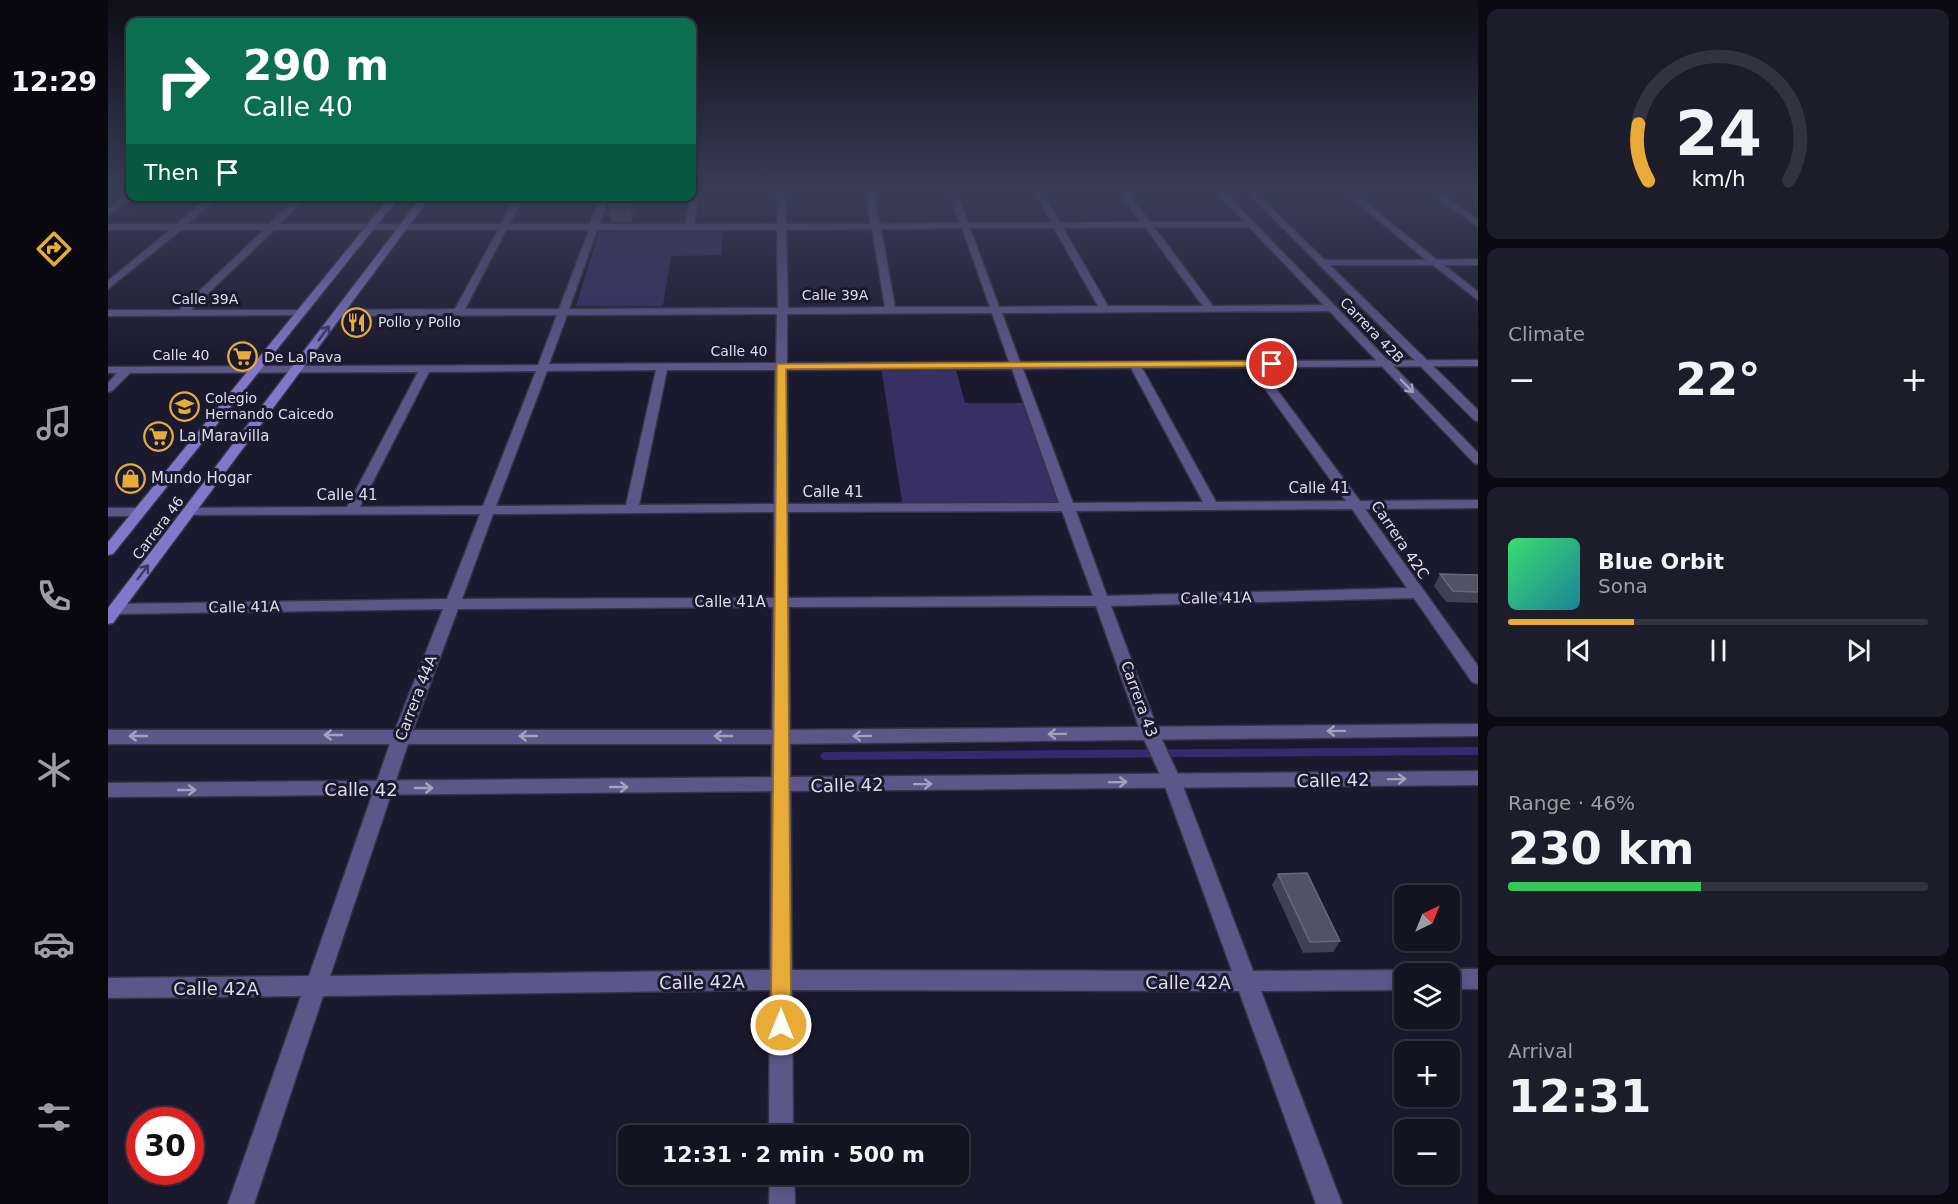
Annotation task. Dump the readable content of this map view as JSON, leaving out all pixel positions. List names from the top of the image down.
{
  "streets": {
    "main road": ["Carrera 46"],
    "street": [
      "Calle 39A",
      "Carrera 42B",
      "Calle 40",
      "Calle 41",
      "Carrera 42C",
      "Calle 41A",
      "Carrera 44A",
      "Carrera 43",
      "Calle 42",
      "Calle 42A"
    ]
  },
  "crossings": [
    ["Calle 39A", "Carrera 42B"],
    ["Calle 39A", "Carrera 46"],
    ["Calle 39A", "Carrera 44A"],
    ["Calle 39A", "Carrera 43"],
    ["Carrera 42B", "Calle 40"],
    ["Calle 40", "Carrera 46"],
    ["Calle 40", "Carrera 42C"],
    ["Calle 40", "Carrera 44A"],
    ["Calle 40", "Carrera 43"],
    ["Calle 41", "Carrera 46"],
    ["Calle 41", "Carrera 42C"],
    ["Calle 41", "Carrera 44A"],
    ["Calle 41", "Carrera 43"],
    ["Carrera 46", "Calle 41A"],
    ["Carrera 42C", "Calle 41A"],
    ["Calle 41A", "Carrera 44A"],
    ["Calle 41A", "Carrera 43"],
    ["Carrera 44A", "Calle 42"],
    ["Carrera 44A", "Calle 42A"],
    ["Carrera 43", "Calle 42"],
    ["Carrera 43", "Calle 42A"]
  ],
  "places": {
    "restaurant": ["Pollo y Pollo"],
    "supermarket": ["De La Pava", "La Maravilla"],
    "school or university": ["Colegio Hernando Caicedo"],
    "shop": ["Mundo Hogar"]
  },
  "north": "top right",
  "page": {
    "tabs": "12:29",
    "turn": ["290 m", "Calle 40"],
    "then": "Then",
    "tile": [
      "Climate",
      ["Range · 46%", "230 km"],
      ["Arrival", "12:31"]
    ],
    "heat": ["−", "22°", "+"],
    "song": ["Blue Orbit", "Sona"],
    "map_buttons": ["+", "−"],
    "limit": "30",
    "trip": "12:31 · 2 min · 500 m",
    "gauge": ["24", "km/h"]
  }
}
